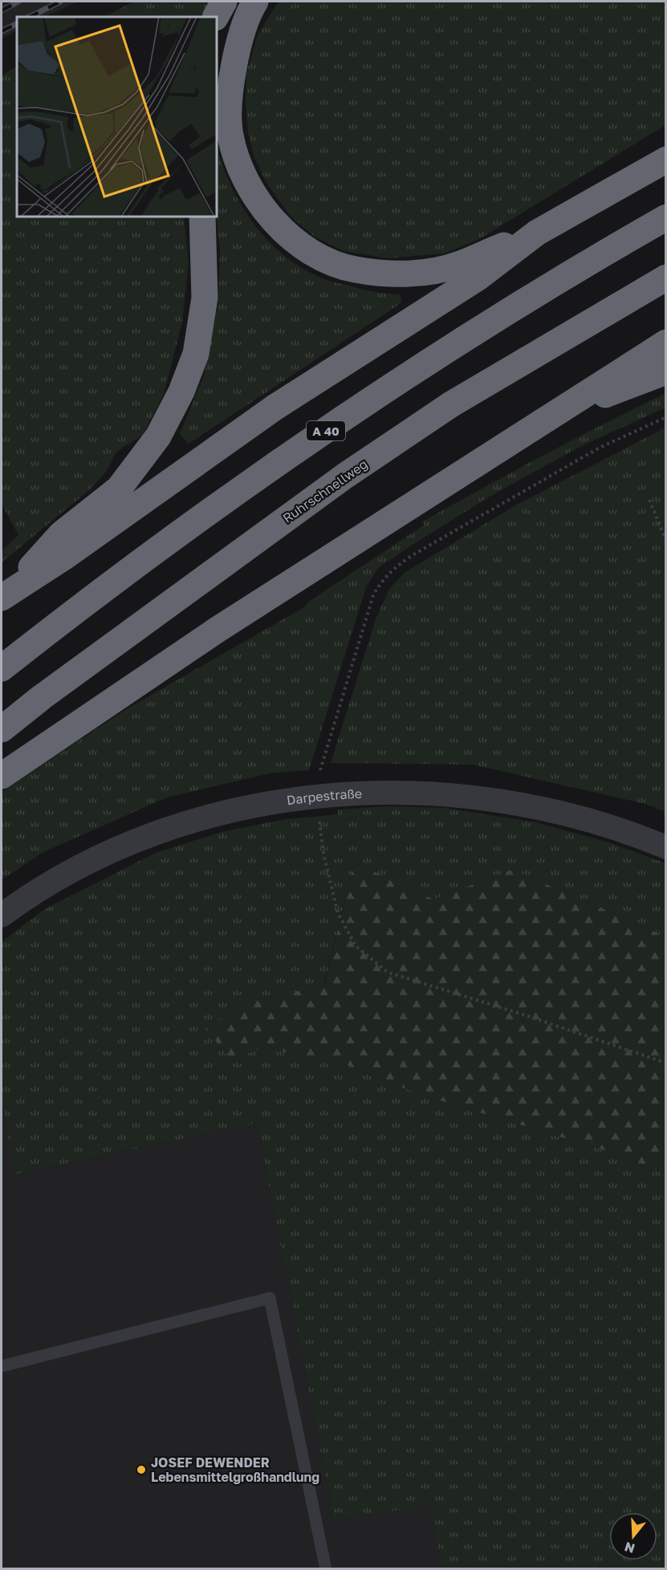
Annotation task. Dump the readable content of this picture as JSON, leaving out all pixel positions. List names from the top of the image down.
{
  "streets": {
    "highway": ["A 40", "Ruhrschnellweg"],
    "street": ["Darpestraße"]
  },
  "places": ["JOSEF DEWENDER Lebensmittelgroßhandlung"],
  "north": "bottom"
}
